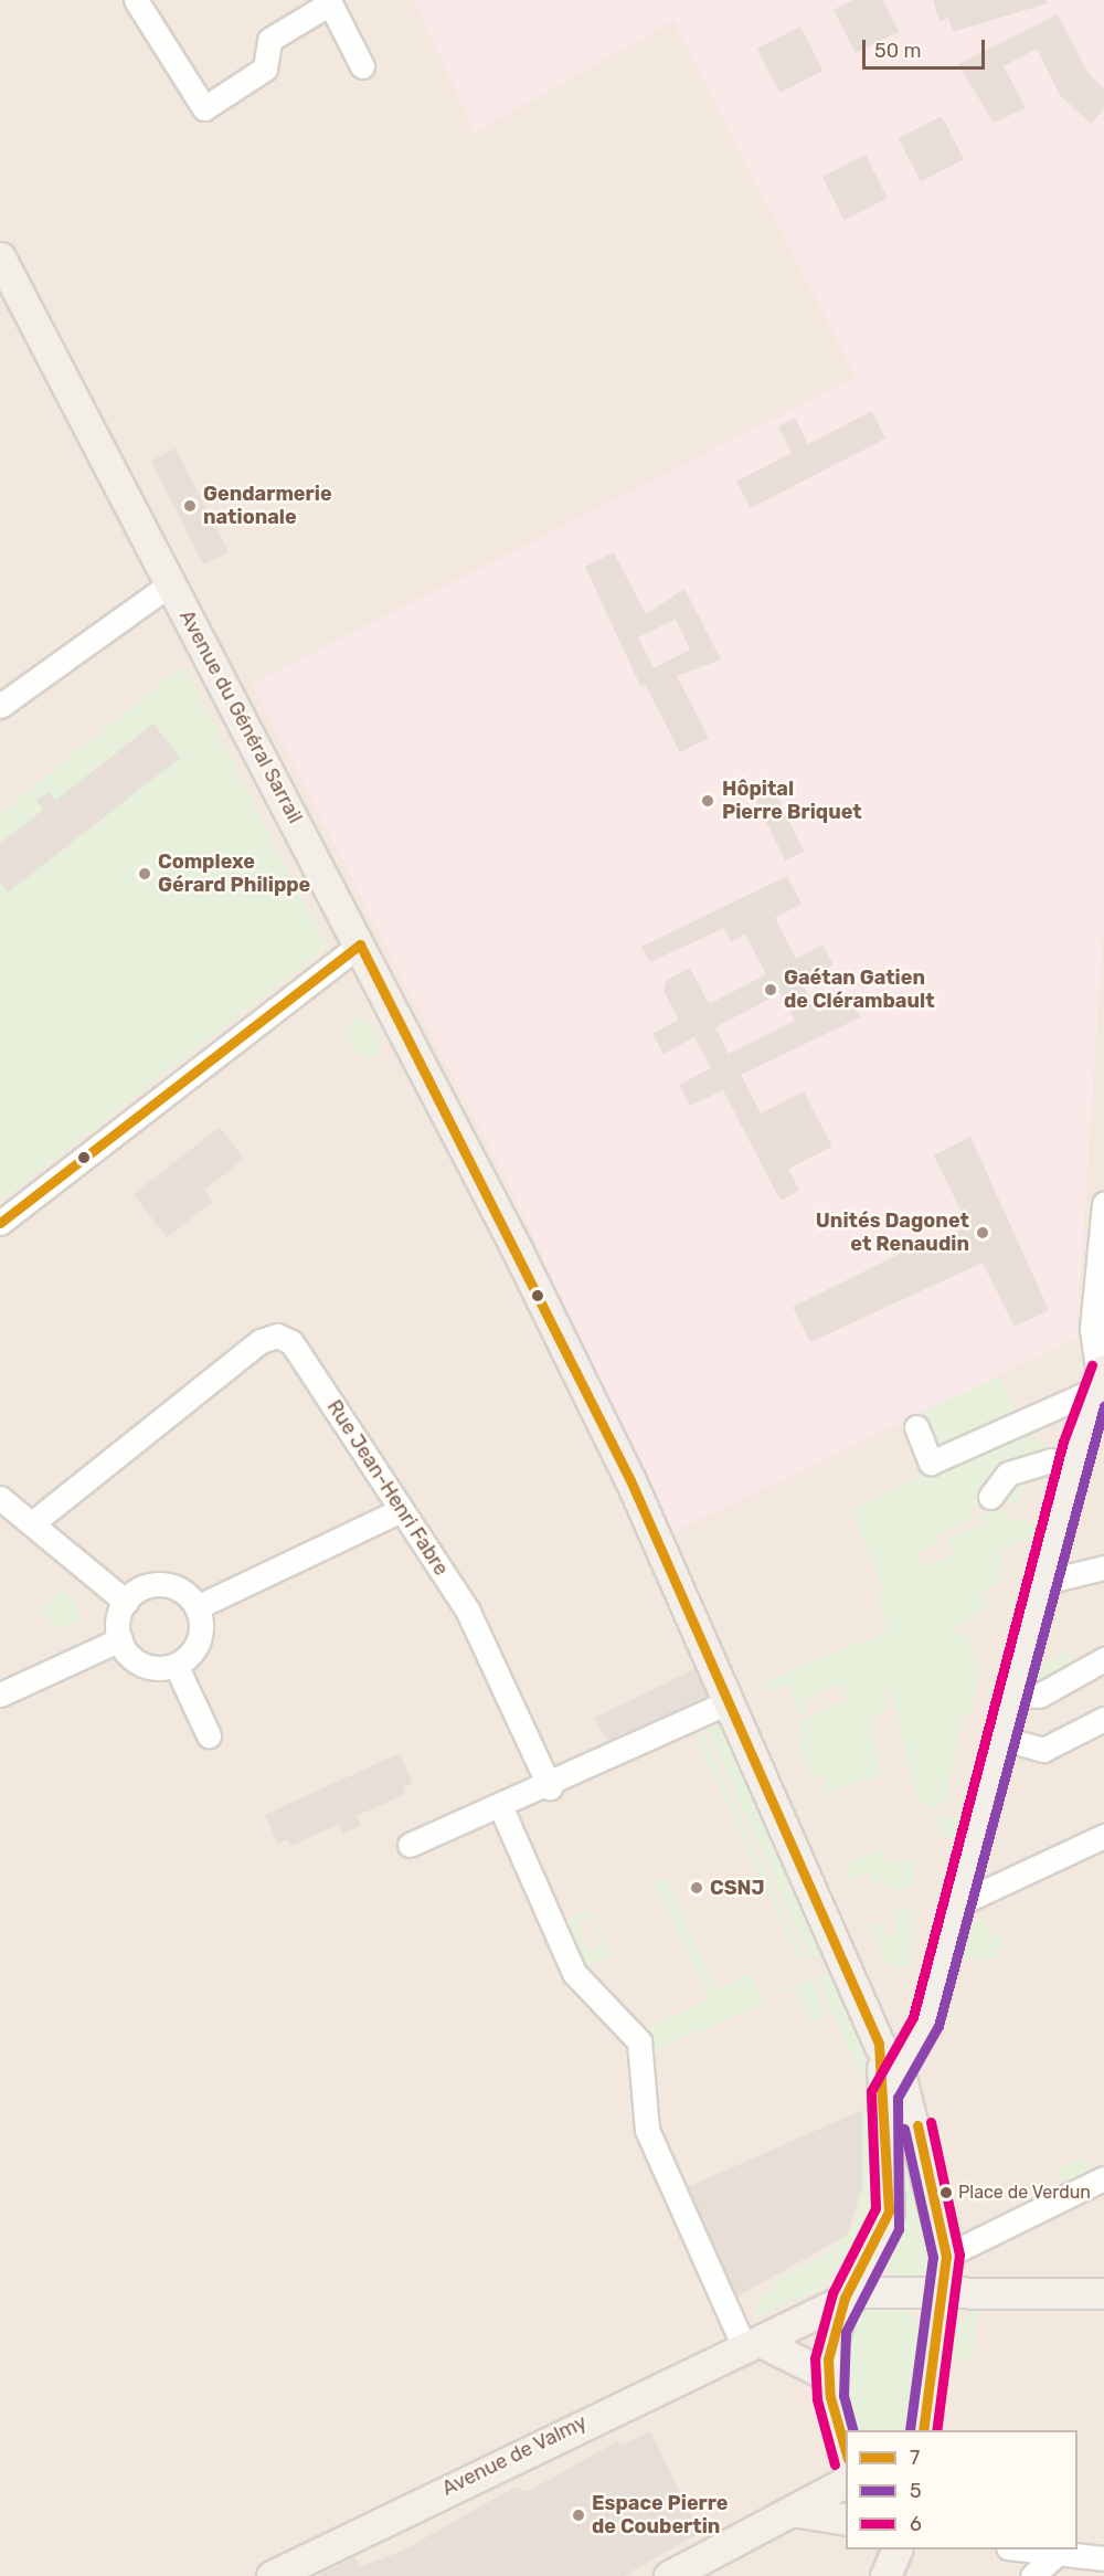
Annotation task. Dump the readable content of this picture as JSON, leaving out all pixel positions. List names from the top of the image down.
{
  "streets": {
    "main road": ["Avenue du Général Sarrail", "Avenue de Valmy"],
    "street": ["Rue Jean-Henri Fabre"]
  },
  "places": [
    "Gendarmerie nationale",
    "Hôpital Pierre Briquet",
    "Complexe Gérard Philippe",
    "Gaétan Gatien de Clérambault",
    "Unités Dagonet et Renaudin",
    "CSNJ",
    "Place de Verdun",
    "Espace Pierre de Coubertin"
  ],
  "lines": ["transit line 7", "transit line 6", "transit line 5"],
  "legend": ["7", "5", "6"],
  "scale_bar": "50 m"
}
